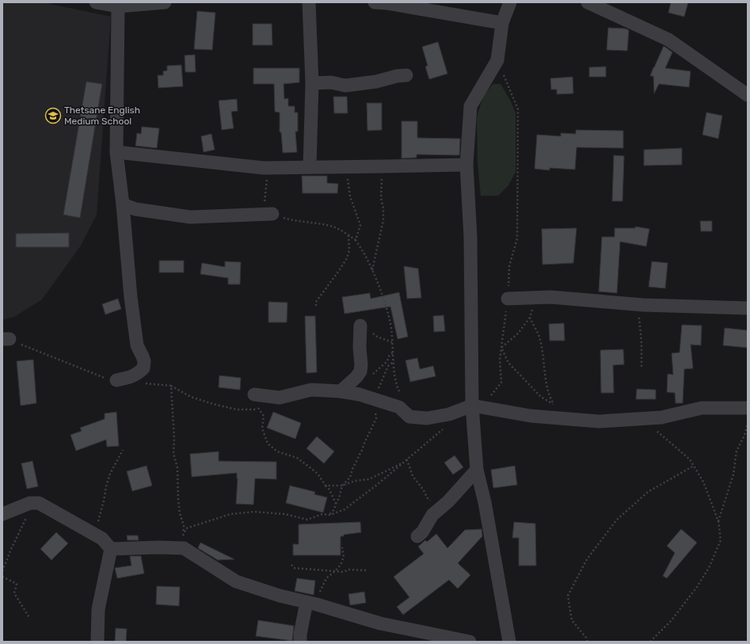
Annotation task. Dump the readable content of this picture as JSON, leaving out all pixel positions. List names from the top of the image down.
{
  "places": {
    "school or university": ["Thetsane English Medium School"]
  }
}
